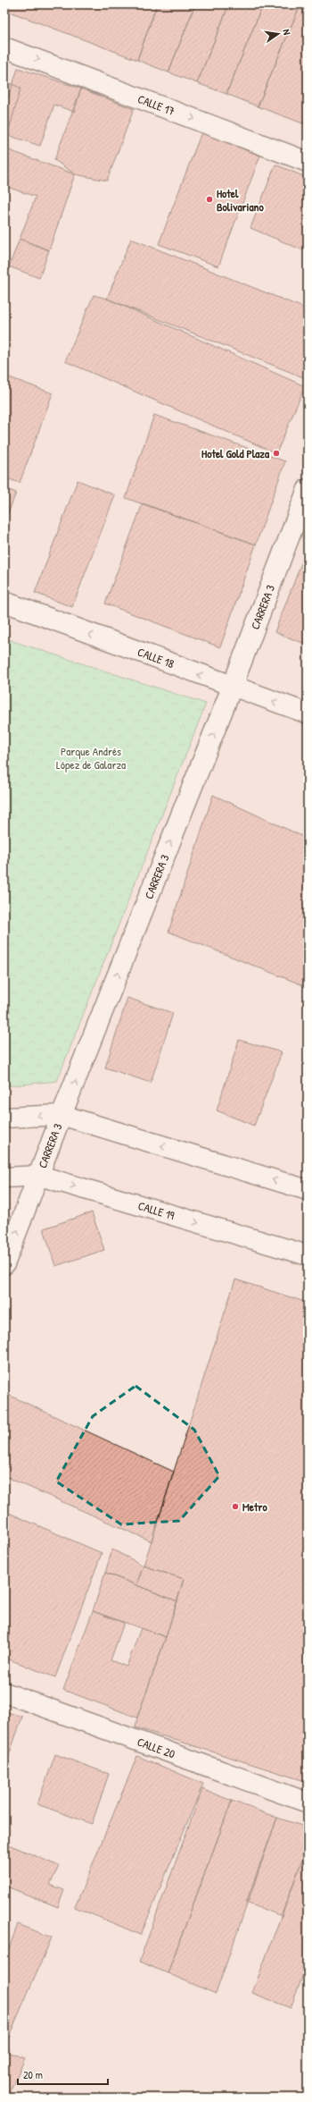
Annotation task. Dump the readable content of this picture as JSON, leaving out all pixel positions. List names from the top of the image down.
{
  "streets": {
    "street": [
      "CALLE 17",
      "CARRERA 3",
      "CALLE 18",
      "CALLE 19",
      "CALLE 20"
    ]
  },
  "crossings": [
    ["CARRERA 3", "CALLE 18"],
    ["CARRERA 3", "CALLE 19"]
  ],
  "one_way": ["CALLE 17", "CARRERA 3", "CALLE 18"],
  "parks": ["Parque Andrés López de Galarza"],
  "places": ["Hotel Bolivariano", "Hotel Gold Plaza", "Metro"],
  "scale_bar": "20 m",
  "north": "right"
}
